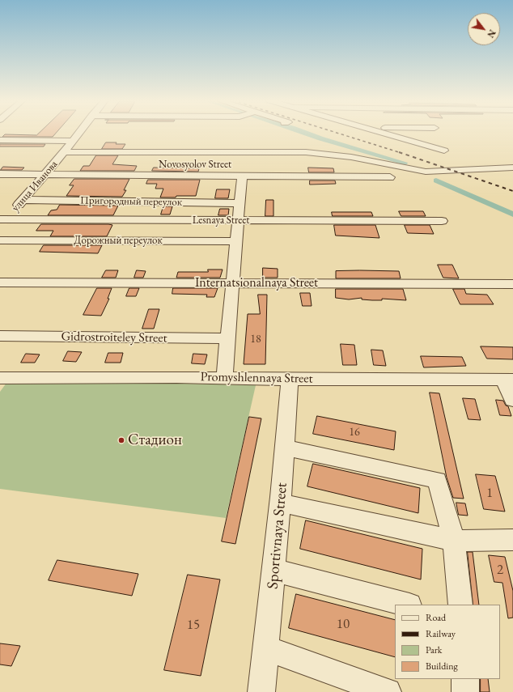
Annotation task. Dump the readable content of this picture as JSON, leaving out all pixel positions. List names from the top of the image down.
{
  "streets": {
    "street": [
      "Novosyolov Street",
      "улица Иванова",
      "Пригородный переулок",
      "Lesnaya Street",
      "Дорожный переулок",
      "Internatsionalnaya Street",
      "Gidrostroiteley Street",
      "Promyshlennaya Street",
      "Sportivnaya Street"
    ]
  },
  "crossings": [
    ["Novosyolov Street", "улица Иванова"],
    ["улица Иванова", "Пригородный переулок"],
    ["улица Иванова", "Lesnaya Street"],
    ["Promyshlennaya Street", "Sportivnaya Street"]
  ],
  "places": ["Стадион"],
  "house_numbers": [
    "18",
    "16",
    "1",
    "2",
    "10",
    "15"
  ],
  "legend": [
    "Road",
    "Railway",
    "Park",
    "Building"
  ],
  "north": "bottom right"
}
